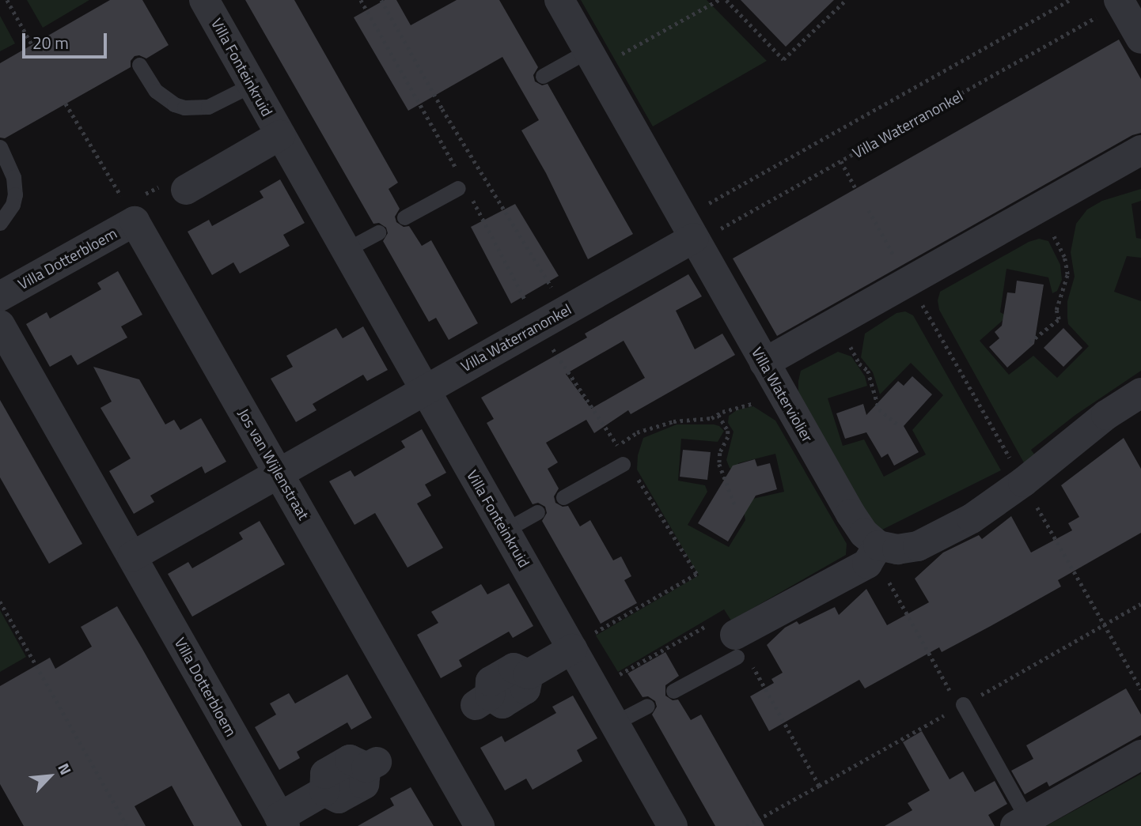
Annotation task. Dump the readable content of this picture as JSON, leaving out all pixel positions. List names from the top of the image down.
{
  "streets": {
    "street": [
      "Villa Fonteinkruid",
      "Villa Waterranonkel",
      "Villa Dotterbloem",
      "Villa Waterviolier",
      "Jos van Wijlenstraat"
    ]
  },
  "crossings": [
    ["Villa Fonteinkruid", "Villa Waterranonkel"],
    ["Villa Waterranonkel", "Villa Waterviolier"],
    ["Villa Dotterbloem", "Jos van Wijlenstraat"]
  ],
  "scale_bar": "20 m",
  "north": "top right"
}
